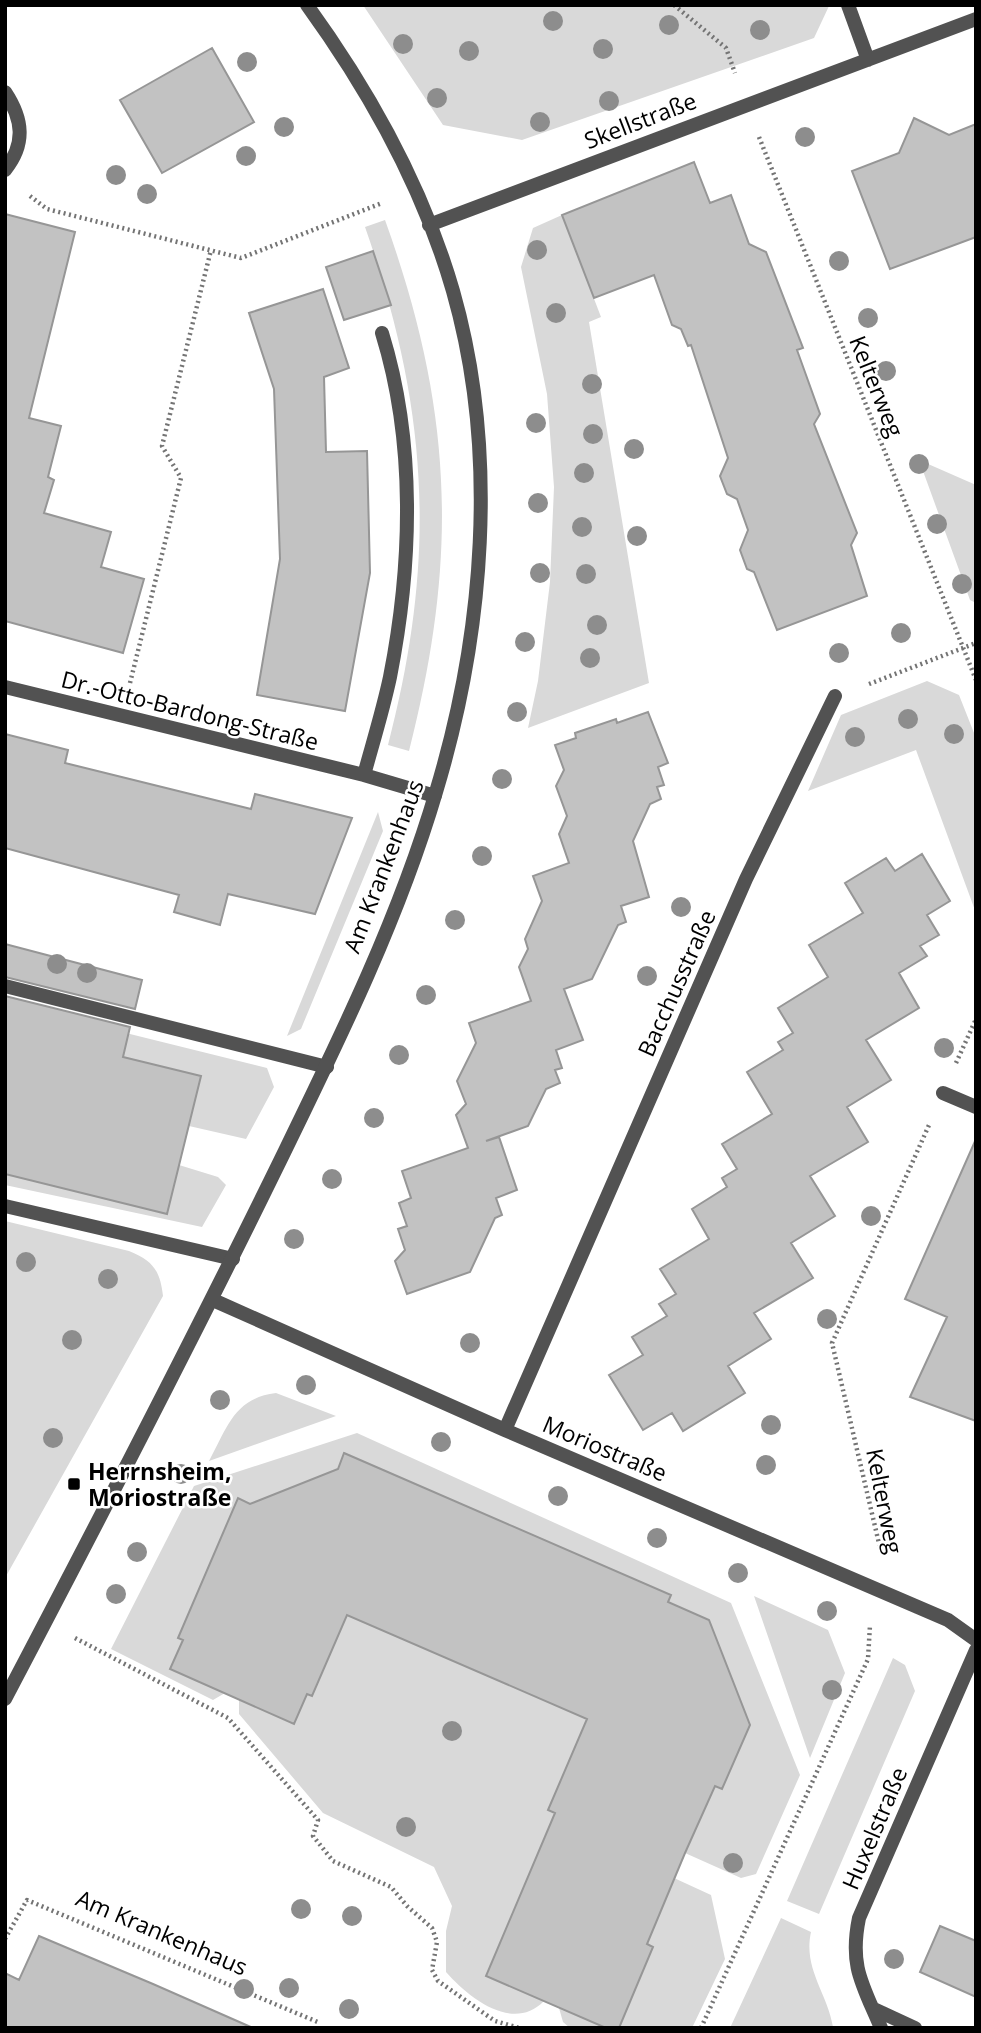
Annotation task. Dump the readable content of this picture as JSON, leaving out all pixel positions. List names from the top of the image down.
{
  "streets": {
    "street": [
      "Skellstraße",
      "Dr.-Otto-Bardong-Straße",
      "Am Krankenhaus",
      "Bacchusstraße",
      "Moriostraße",
      "Huxelstraße"
    ],
    "path": ["Kelterweg"]
  },
  "crossings": [
    ["Skellstraße", "Kelterweg"],
    ["Skellstraße", "Am Krankenhaus"],
    ["Kelterweg", "Moriostraße"],
    ["Dr.-Otto-Bardong-Straße", "Am Krankenhaus"],
    ["Am Krankenhaus", "Moriostraße"],
    ["Bacchusstraße", "Moriostraße"]
  ],
  "places": {
    "transit": ["Herrnsheim, Moriostraße"]
  }
}
